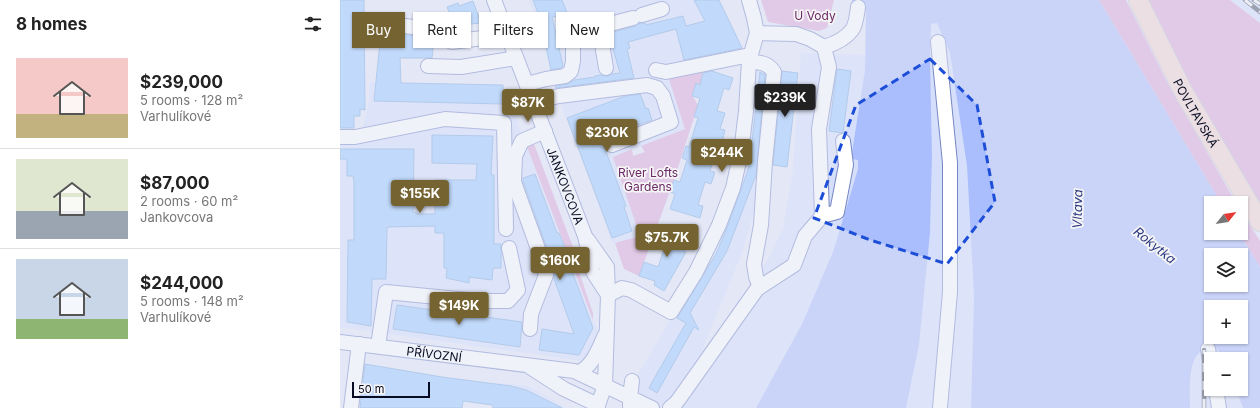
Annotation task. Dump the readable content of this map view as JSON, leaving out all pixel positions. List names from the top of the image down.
{
  "streets": {
    "main road": ["POVLTAVSKÁ"],
    "street": ["JANKOVCOVA", "PŘÍVOZNÍ"]
  },
  "crossings": [
    ["JANKOVCOVA", "PŘÍVOZNÍ"]
  ],
  "water": ["Vltava", "Rokytka"],
  "parks": ["U Vody", "River Lofts Gardens"],
  "scale_bar": "50 m",
  "north": "top right",
  "page": {
    "heading": "8 homes",
    "chip": [
      "Buy",
      "Rent",
      "Filters",
      "New"
    ],
    "list": [
      {
        "name": "$239,000",
        "note": "5 rooms · 128 m² · Varhulíkové"
      },
      {
        "name": "$87,000",
        "note": "2 rooms · 60 m² · Jankovcova"
      },
      {
        "name": "$244,000",
        "note": "5 rooms · 148 m² · Varhulíkové"
      }
    ],
    "price": [
      "$239K",
      "$87K",
      "$230K",
      "$244K",
      "$155K",
      "$75.7K",
      "$160K",
      "$149K"
    ],
    "map_buttons": ["+", "−"],
    "scale": "50 m"
  }
}
